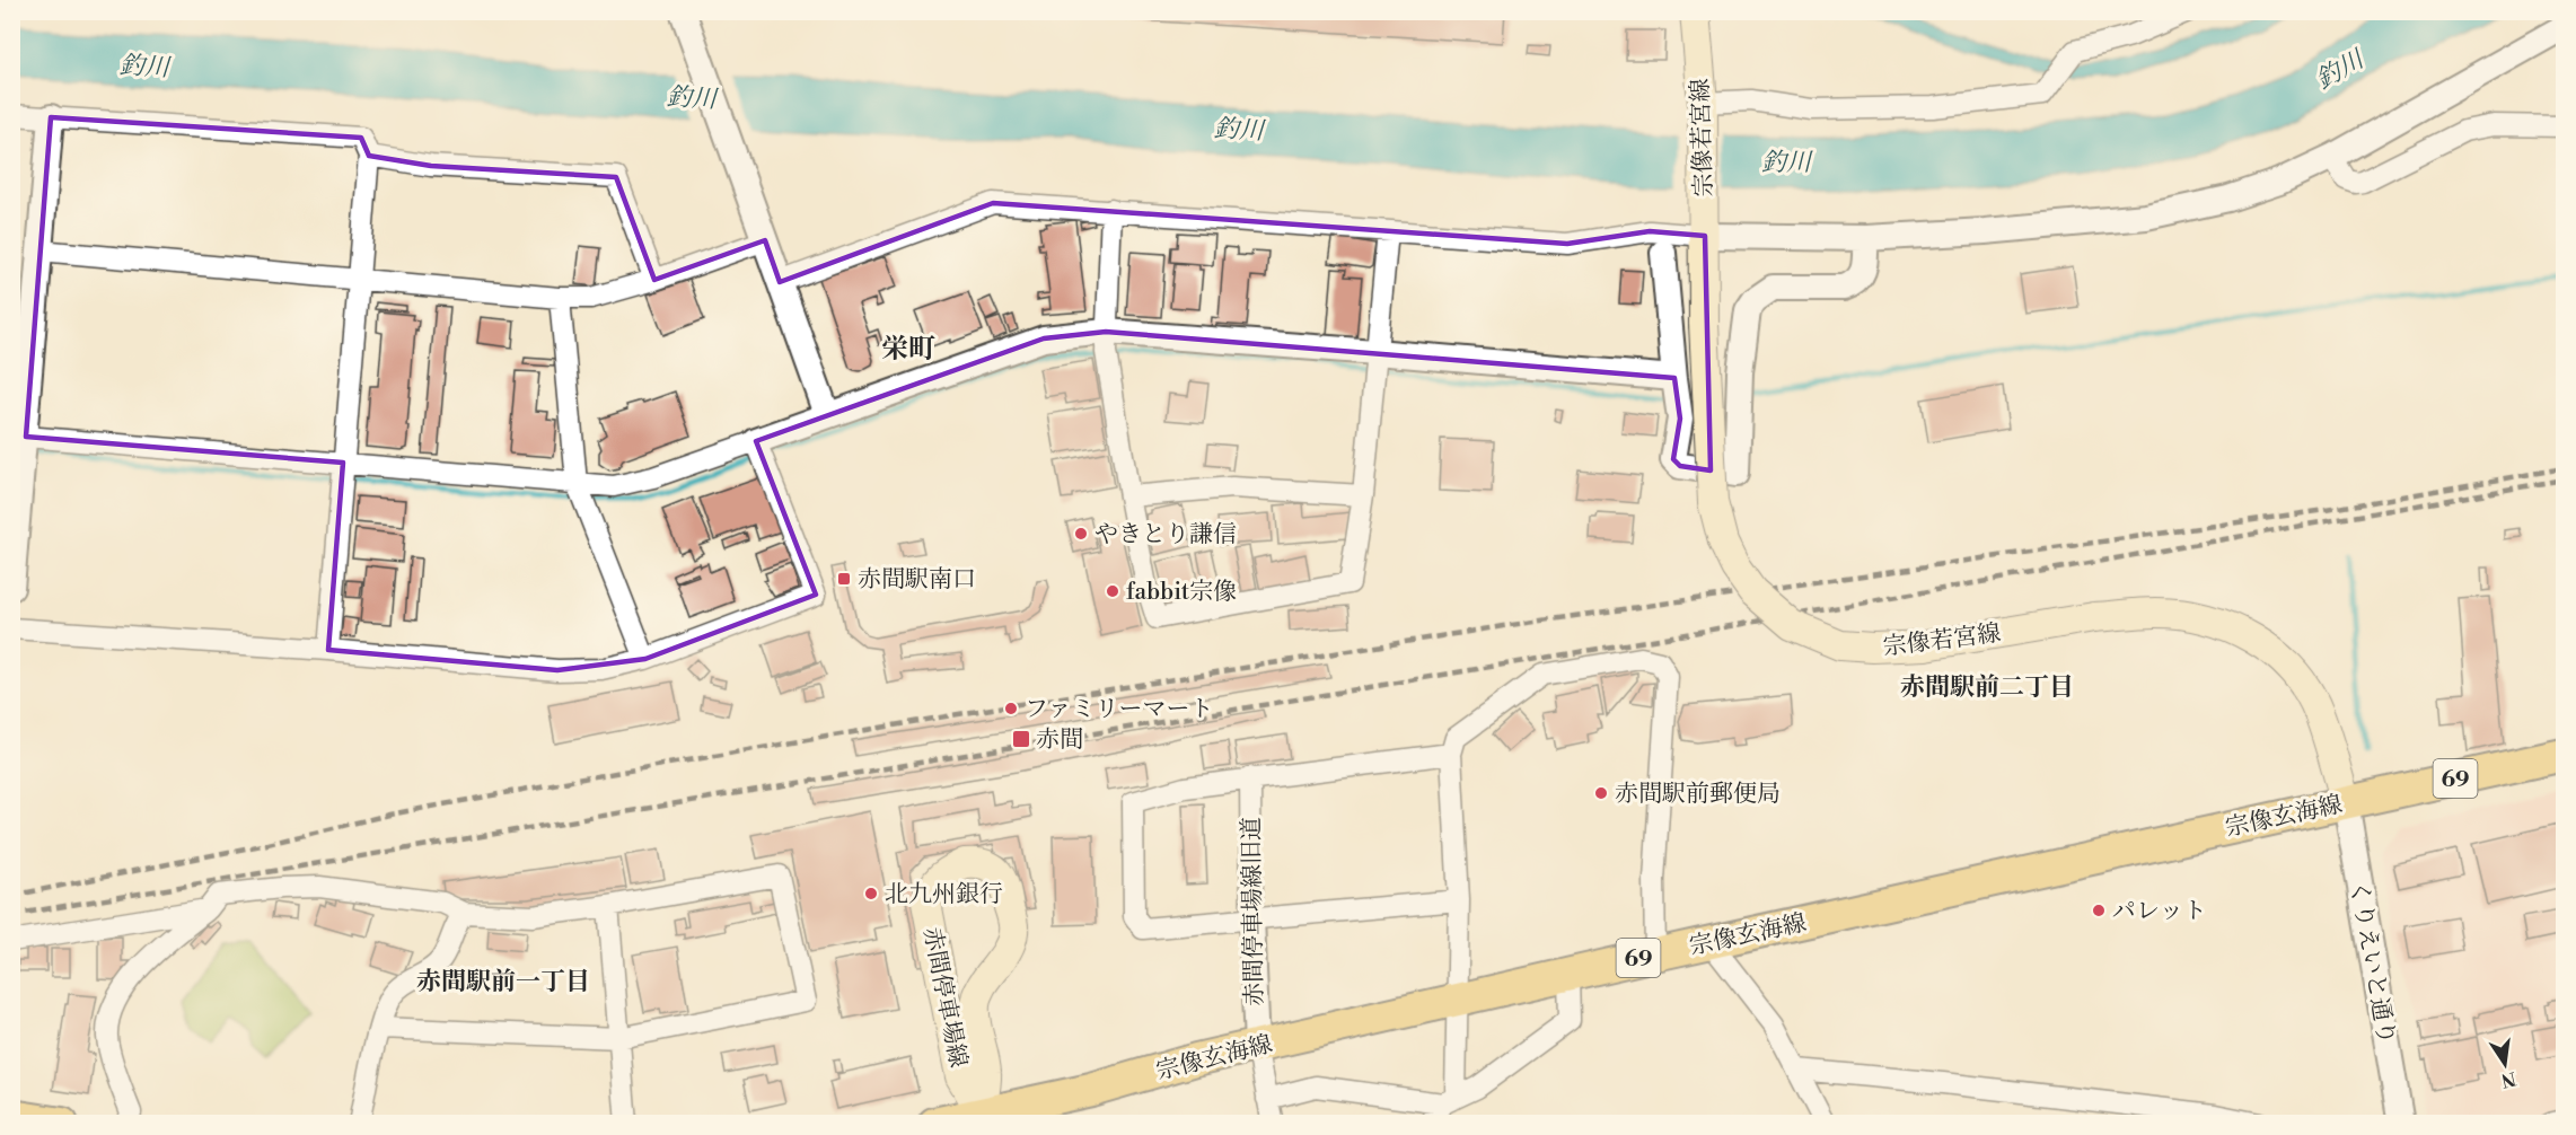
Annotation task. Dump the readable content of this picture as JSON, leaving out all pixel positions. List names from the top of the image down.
{
  "streets": {
    "main road": [
      "宗像若宮線",
      "69",
      "宗像玄海線",
      "赤間停車場線"
    ],
    "street": ["赤間停車場線旧道", "くりえいと通り"]
  },
  "crossings": [
    ["宗像若宮線", "宗像玄海線"],
    ["宗像若宮線", "くりえいと通り"],
    ["宗像玄海線", "赤間停車場線旧道"],
    ["宗像玄海線", "くりえいと通り"],
    ["宗像玄海線", "赤間停車場線"]
  ],
  "districts": ["栄町", "赤間駅前二丁目", "赤間駅前一丁目"],
  "water": ["釣川"],
  "places": {
    "other": [
      "やきとり謙信",
      "fabbit宗像",
      "ファミリーマート",
      "赤間駅前郵便局",
      "北九州銀行",
      "パレット"
    ],
    "transit": ["赤間駅南口", "赤間"]
  },
  "north": "bottom"
}
